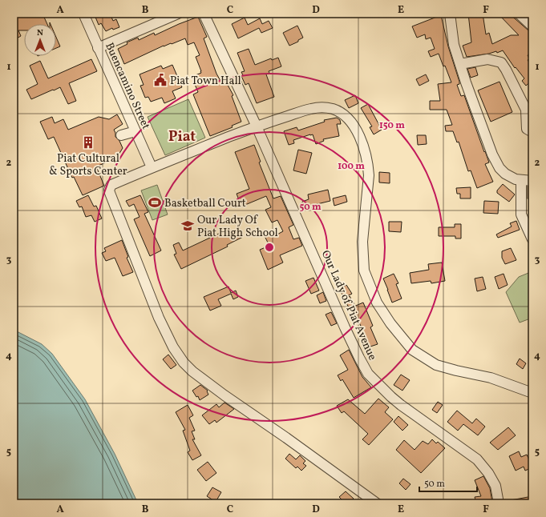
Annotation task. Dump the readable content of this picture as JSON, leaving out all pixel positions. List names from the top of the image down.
{
  "streets": {
    "street": ["Buencamino Street", "Our Lady of Piat Avenue"]
  },
  "districts": ["Piat"],
  "places": {
    "public building": ["Piat Town Hall"],
    "building": ["Piat Cultural & Sports Center"],
    "sports": ["Basketball Court"],
    "school or university": ["Our Lady Of Piat High School"]
  },
  "scale_bar": "50 m",
  "north": "top",
  "grid": {
    "columns": [
      "A",
      "B",
      "C",
      "D",
      "E",
      "F"
    ],
    "rows": [
      "1",
      "2",
      "3",
      "4",
      "5"
    ]
  },
  "rings": ["150 m", "100 m", "50 m"]
}
